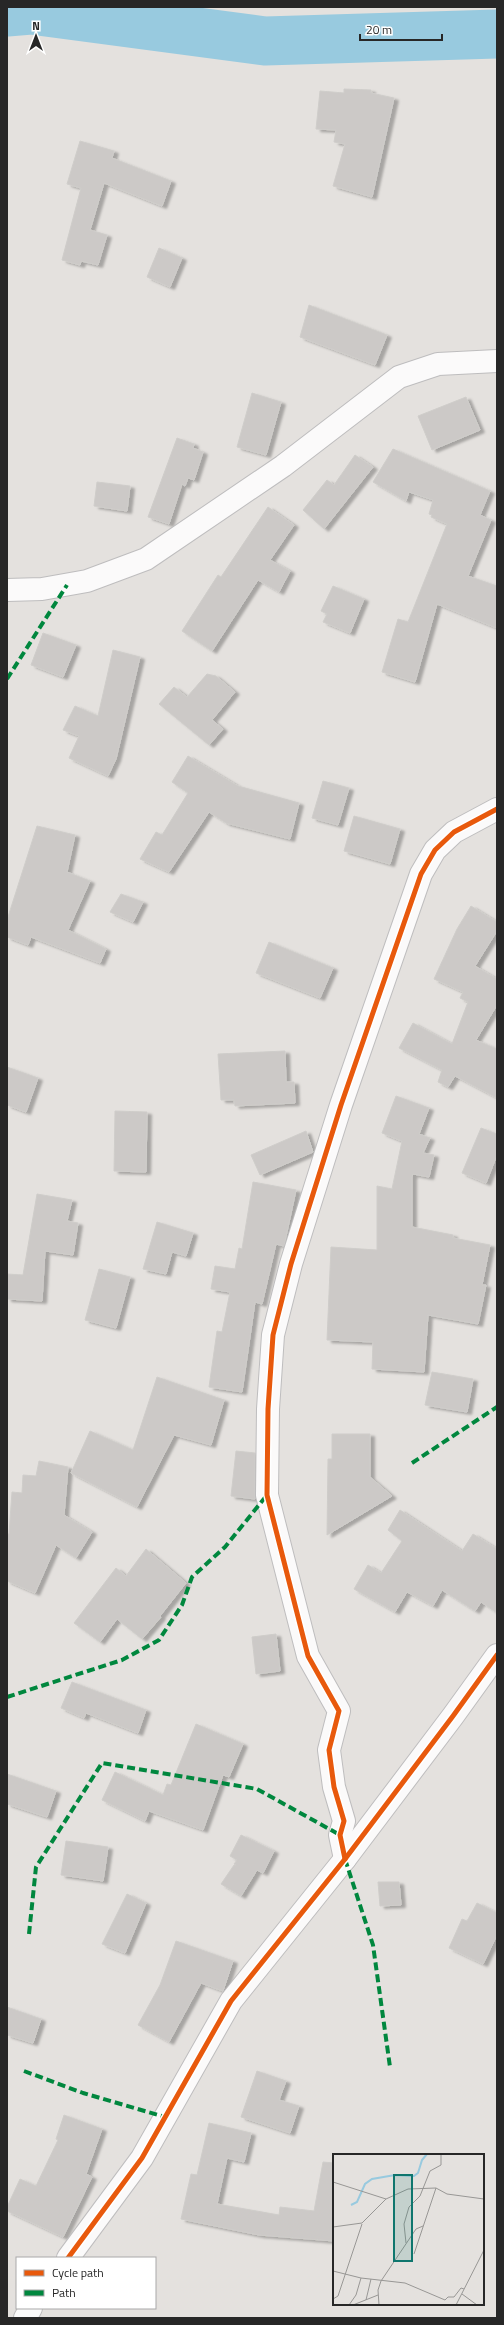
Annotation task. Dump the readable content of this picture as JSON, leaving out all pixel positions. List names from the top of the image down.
{
  "legend": ["Cycle path", "Path"],
  "scale_bar": "20 m",
  "north": "top"
}
